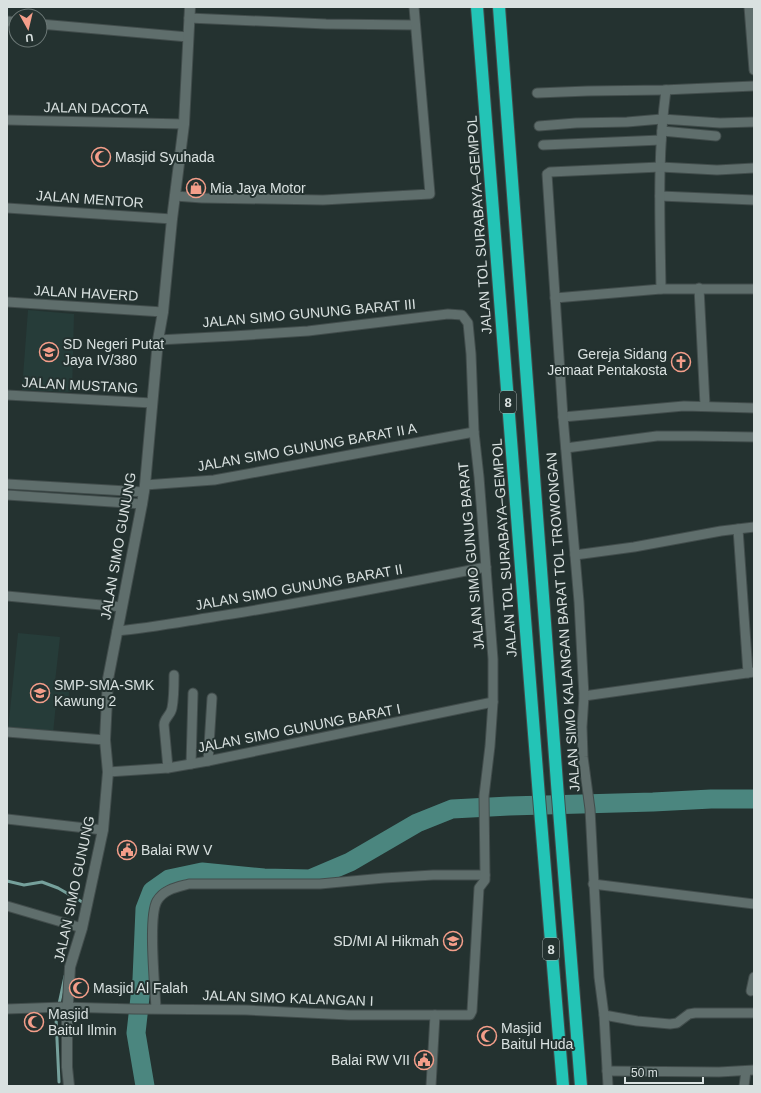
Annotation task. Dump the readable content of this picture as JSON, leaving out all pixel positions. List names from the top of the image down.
{
  "streets": {
    "highway": ["JALAN TOL SURABAYA–GEMPOL", "8"],
    "main road": ["JALAN SIMO GUNUNG"],
    "street": [
      "JALAN DACOTA",
      "JALAN MENTOR",
      "JALAN HAVERD",
      "JALAN SIMO GUNUNG BARAT III",
      "JALAN MUSTANG",
      "JALAN SIMO GUNUNG BARAT II A",
      "JALAN SIMO GUNUG BARAT",
      "JALAN SIMO GUNUNG BARAT II",
      "JALAN SIMO KALANGAN BARAT TOL TROWONGAN",
      "JALAN SIMO GUNUNG BARAT I",
      "JALAN SIMO KALANGAN I"
    ]
  },
  "crossings": [
    ["JALAN DACOTA", "JALAN SIMO GUNUNG"],
    ["JALAN MENTOR", "JALAN SIMO GUNUNG"],
    ["JALAN HAVERD", "JALAN SIMO GUNUNG"],
    ["JALAN SIMO GUNUNG BARAT III", "JALAN SIMO GUNUNG"],
    ["JALAN SIMO GUNUNG BARAT III", "JALAN SIMO GUNUG BARAT"],
    ["JALAN MUSTANG", "JALAN SIMO GUNUNG"],
    ["JALAN SIMO GUNUNG BARAT II A", "JALAN SIMO GUNUNG"],
    ["JALAN SIMO GUNUNG BARAT II A", "JALAN SIMO GUNUG BARAT"],
    ["JALAN SIMO GUNUNG", "JALAN SIMO GUNUNG BARAT II"],
    ["JALAN SIMO GUNUNG", "JALAN SIMO GUNUNG BARAT I"],
    ["JALAN SIMO GUNUNG", "JALAN SIMO KALANGAN I"],
    ["JALAN SIMO GUNUG BARAT", "JALAN SIMO GUNUNG BARAT II"],
    ["JALAN SIMO GUNUG BARAT", "JALAN SIMO GUNUNG BARAT I"],
    ["JALAN SIMO GUNUG BARAT", "JALAN SIMO KALANGAN I"]
  ],
  "places": {
    "mosque": [
      "Masjid Syuhada",
      "Masjid Al Falah",
      "Masjid Baitul Ilmin",
      "Masjid Baitul Huda"
    ],
    "shop": ["Mia Jaya Motor"],
    "school or university": ["SD Negeri Putat Jaya IV/380", "SMP-SMA-SMK Kawung 2", "SD/MI Al Hikmah"],
    "church": ["Gereja Sidang Jemaat Pentakosta"],
    "public building": ["Balai RW V", "Balai RW VII"]
  },
  "scale_bar": "50 m",
  "north": "bottom"
}
